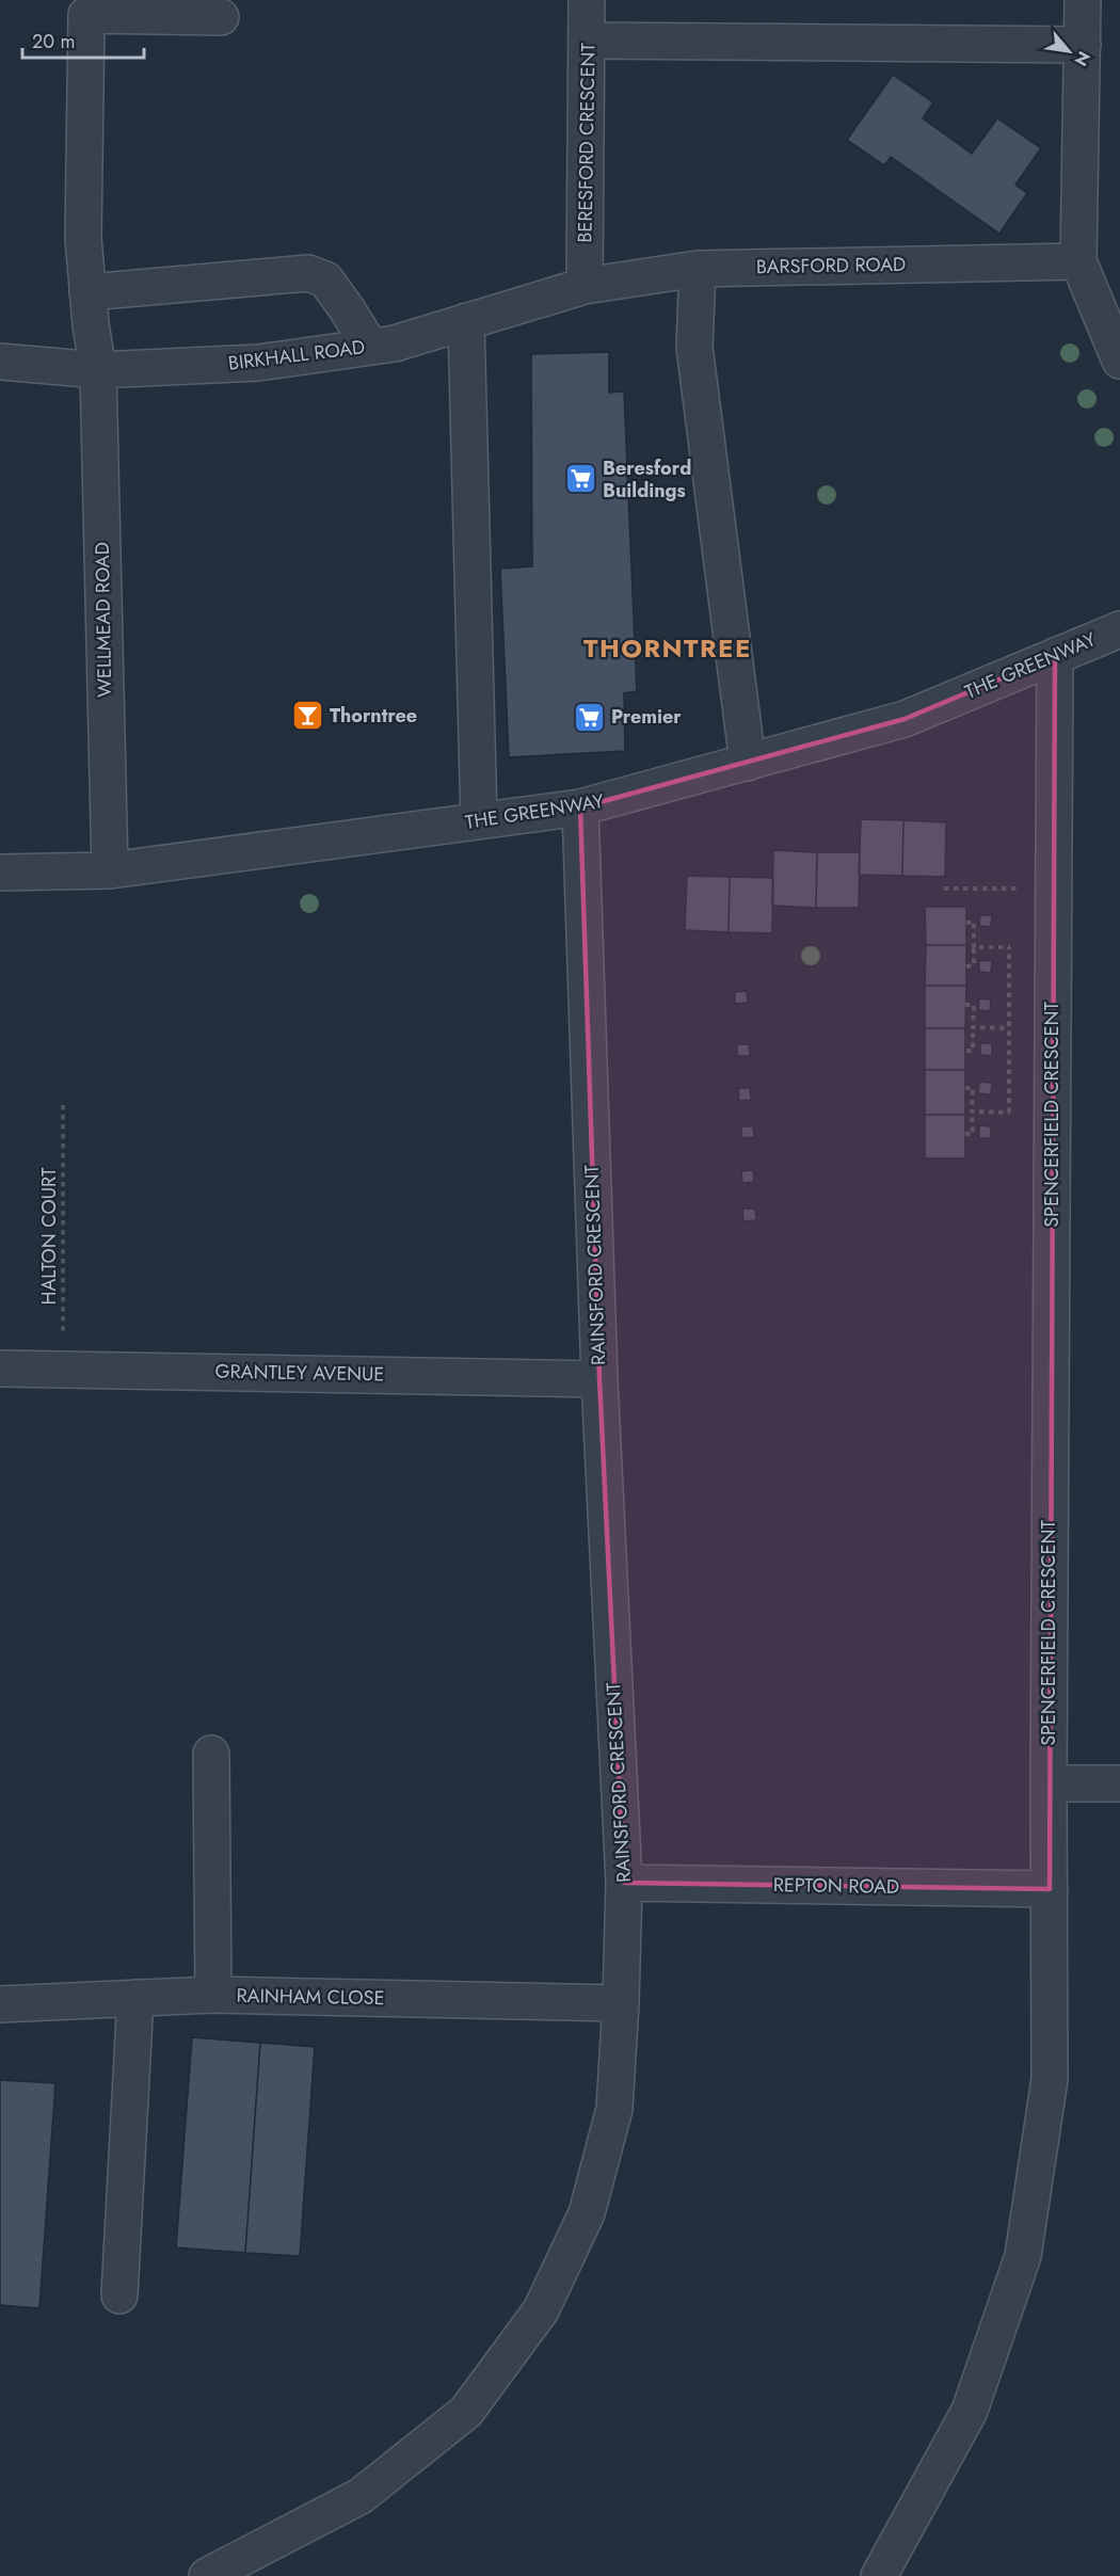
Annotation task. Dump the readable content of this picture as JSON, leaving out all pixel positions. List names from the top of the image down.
{
  "streets": {
    "street": [
      "BERESFORD CRESCENT",
      "BARSFORD ROAD",
      "BIRKHALL ROAD",
      "WELLMEAD ROAD",
      "THE GREENWAY",
      "SPENCERFIELD CRESCENT",
      "RAINSFORD CRESCENT",
      "GRANTLEY AVENUE",
      "REPTON ROAD",
      "RAINHAM CLOSE"
    ],
    "path": ["HALTON COURT"]
  },
  "crossings": [
    ["BERESFORD CRESCENT", "BARSFORD ROAD"],
    ["BERESFORD CRESCENT", "BIRKHALL ROAD"],
    ["BARSFORD ROAD", "BIRKHALL ROAD"],
    ["BIRKHALL ROAD", "WELLMEAD ROAD"],
    ["WELLMEAD ROAD", "THE GREENWAY"],
    ["THE GREENWAY", "SPENCERFIELD CRESCENT"],
    ["THE GREENWAY", "RAINSFORD CRESCENT"],
    ["SPENCERFIELD CRESCENT", "REPTON ROAD"],
    ["HALTON COURT", "GRANTLEY AVENUE"],
    ["RAINSFORD CRESCENT", "GRANTLEY AVENUE"],
    ["RAINSFORD CRESCENT", "REPTON ROAD"],
    ["RAINSFORD CRESCENT", "RAINHAM CLOSE"]
  ],
  "districts": ["THORNTREE"],
  "places": {
    "supermarket": ["Beresford Buildings", "Premier"],
    "bar": ["Thorntree"]
  },
  "scale_bar": "20 m",
  "north": "bottom right"
}
